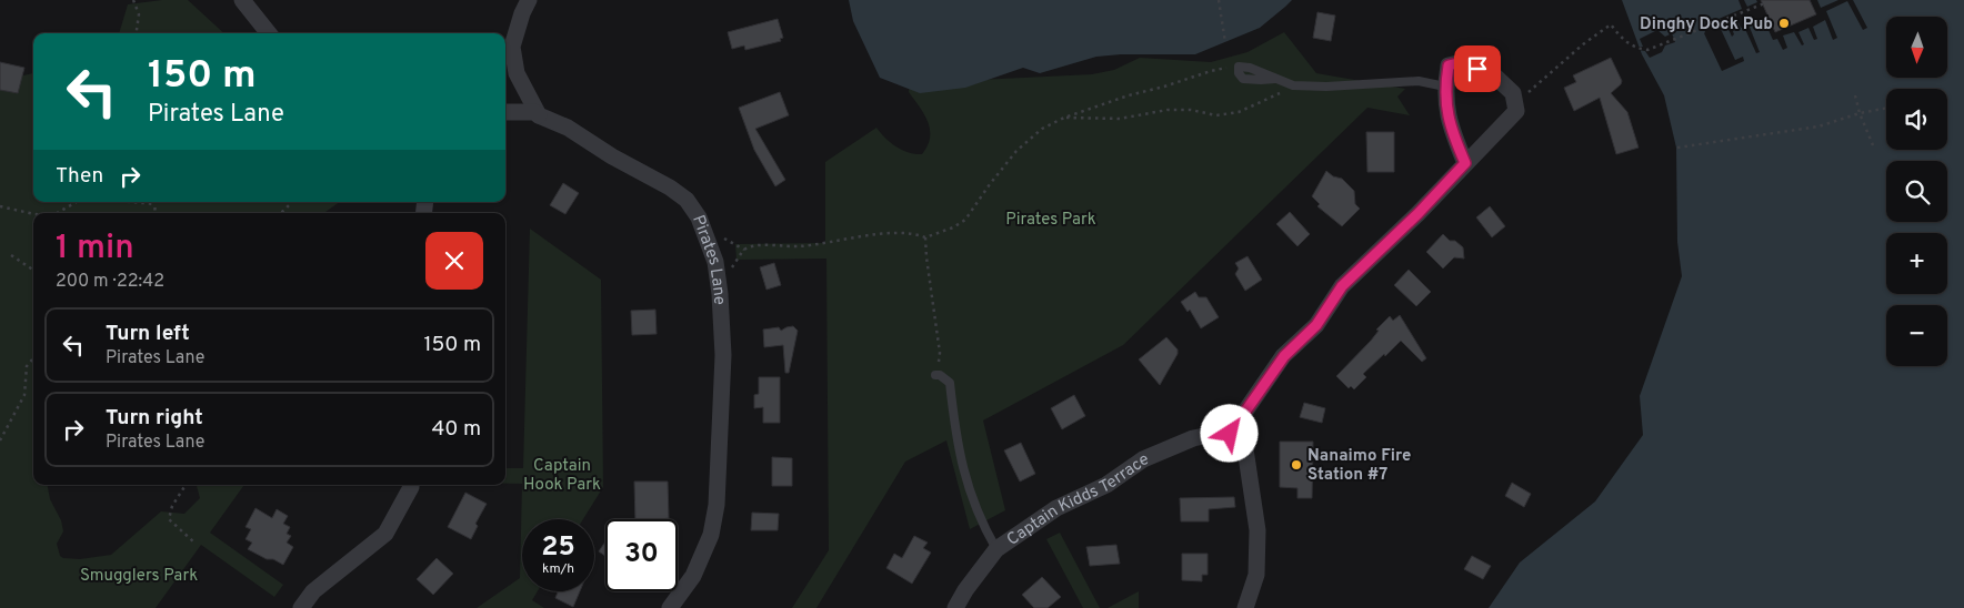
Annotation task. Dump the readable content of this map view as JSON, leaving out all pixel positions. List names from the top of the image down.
{
  "streets": {
    "street": ["Pirates Lane", "Captain Kidds Terrace"]
  },
  "parks": ["Pirates Park", "Captain Hook Park", "Smugglers Park"],
  "places": ["Dinghy Dock Pub", "Nanaimo Fire Station #7"],
  "north": "bottom",
  "page": {
    "map_buttons": ["+", "−"],
    "turn": ["150 m", "Pirates Lane"],
    "then": "Then",
    "heading": ["1 min", "200 m · 22:42"],
    "list": [
      {
        "name": "Turn left",
        "note": "Pirates Lane",
        "value": "150 m"
      },
      {
        "name": "Turn right",
        "note": "Pirates Lane",
        "value": "40 m"
      }
    ],
    "speed": "25 km/h",
    "limit": "30"
  }
}
